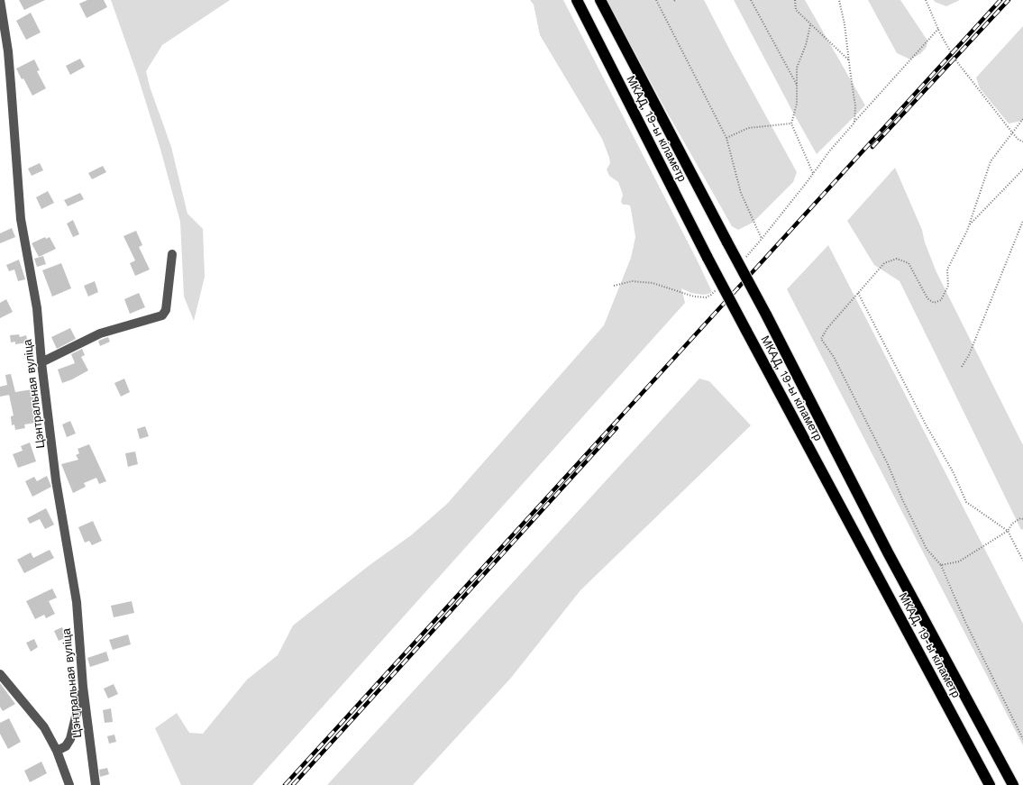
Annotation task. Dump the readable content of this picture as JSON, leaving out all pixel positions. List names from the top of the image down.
{
  "streets": {
    "highway": ["МКАД, 19-ы кіламетр"],
    "street": ["Цэнтральная вуліца"]
  }
}
